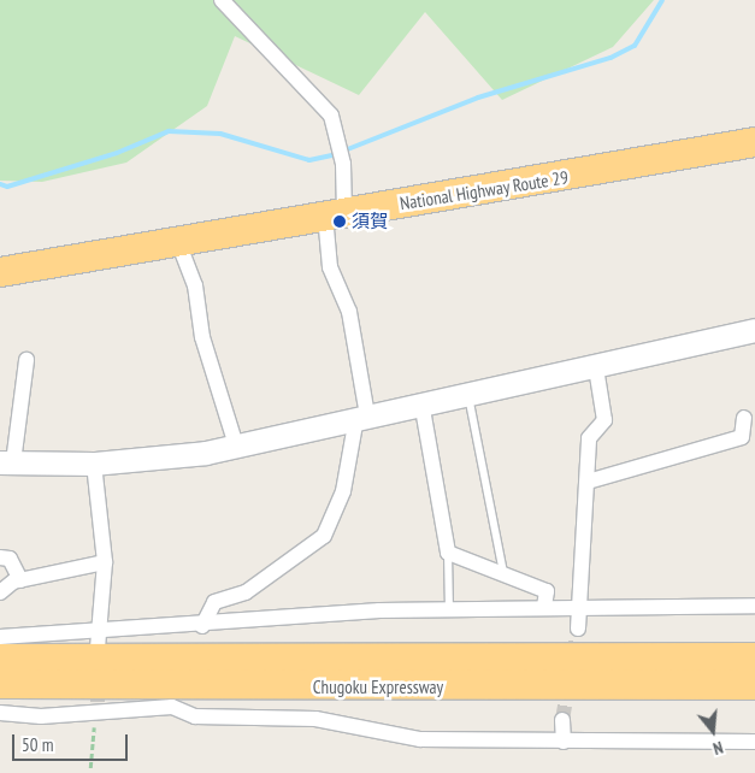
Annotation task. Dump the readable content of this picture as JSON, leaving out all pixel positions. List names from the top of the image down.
{
  "streets": {
    "highway": ["National Highway Route 29", "Chugoku Expressway"]
  },
  "places": ["須賀"],
  "scale_bar": "50 m",
  "north": "bottom"
}
